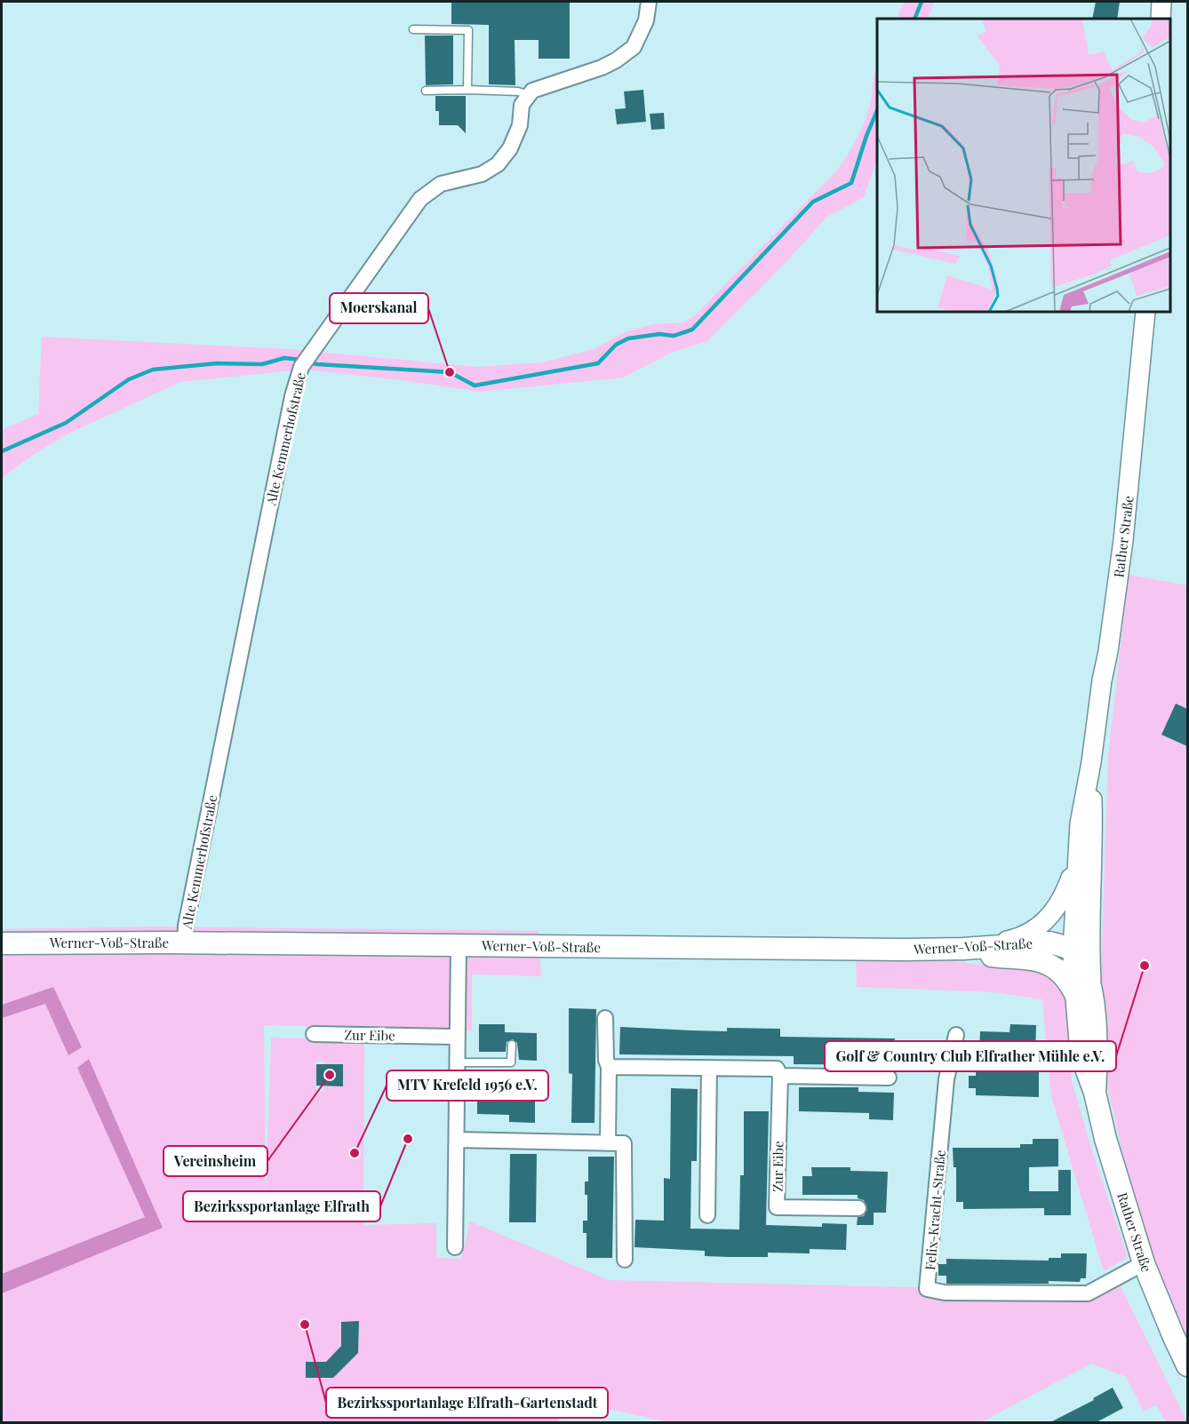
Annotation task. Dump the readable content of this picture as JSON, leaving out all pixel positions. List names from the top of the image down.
{
  "streets": {
    "main road": ["Rather Straße", "Werner-Voß-Straße"],
    "street": ["Alte Kemmerhofstraße", "Zur Eibe", "Felix-Kracht-Straße"]
  },
  "crossings": [
    ["Alte Kemmerhofstraße", "Werner-Voß-Straße"],
    ["Rather Straße", "Werner-Voß-Straße"],
    ["Rather Straße", "Felix-Kracht-Straße"]
  ],
  "places": [
    "Moerskanal",
    "Golf & Country Club Elfrather Mühle e.V.",
    "Vereinsheim",
    "Bezirkssportanlage Elfrath",
    "MTV Krefeld 1956 e.V.",
    "Bezirkssportanlage Elfrath-Gartenstadt"
  ]
}
